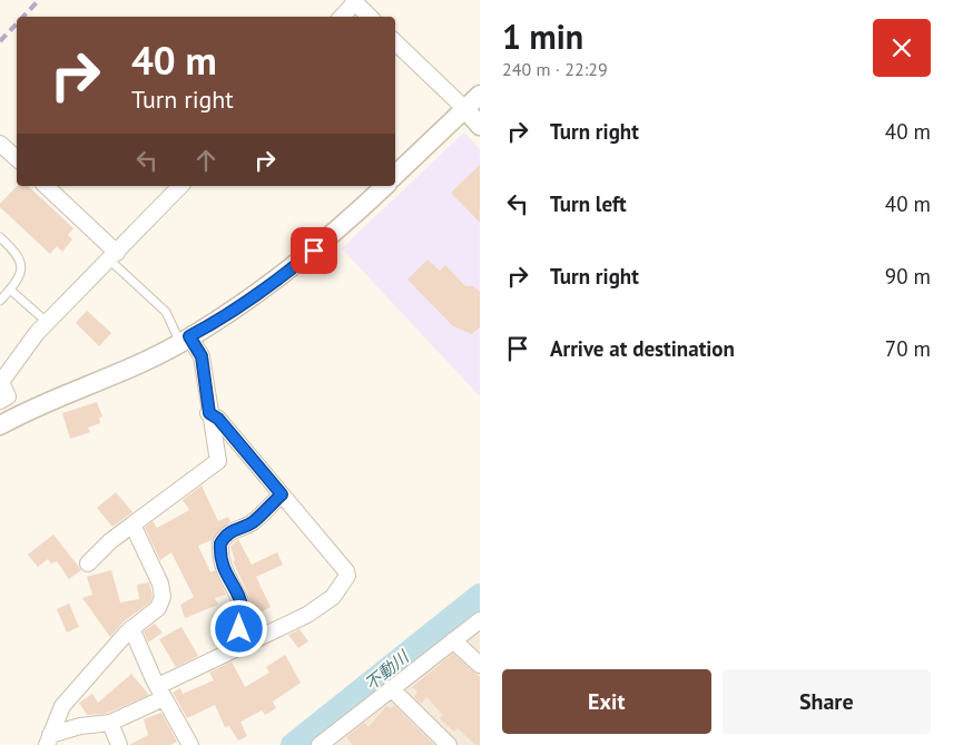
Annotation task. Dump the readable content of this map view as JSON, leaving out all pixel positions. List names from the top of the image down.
{
  "water": ["不動川"],
  "page": {
    "heading": ["1 min", "240 m · 22:29"],
    "turn": ["40 m", "Turn right"],
    "list": [
      {
        "name": "Turn right",
        "value": "40 m"
      },
      {
        "name": "Turn left",
        "value": "40 m"
      },
      {
        "name": "Turn right",
        "value": "90 m"
      },
      {
        "name": "Arrive at destination",
        "value": "70 m"
      }
    ],
    "buttons": ["Exit", "Share"]
  }
}
